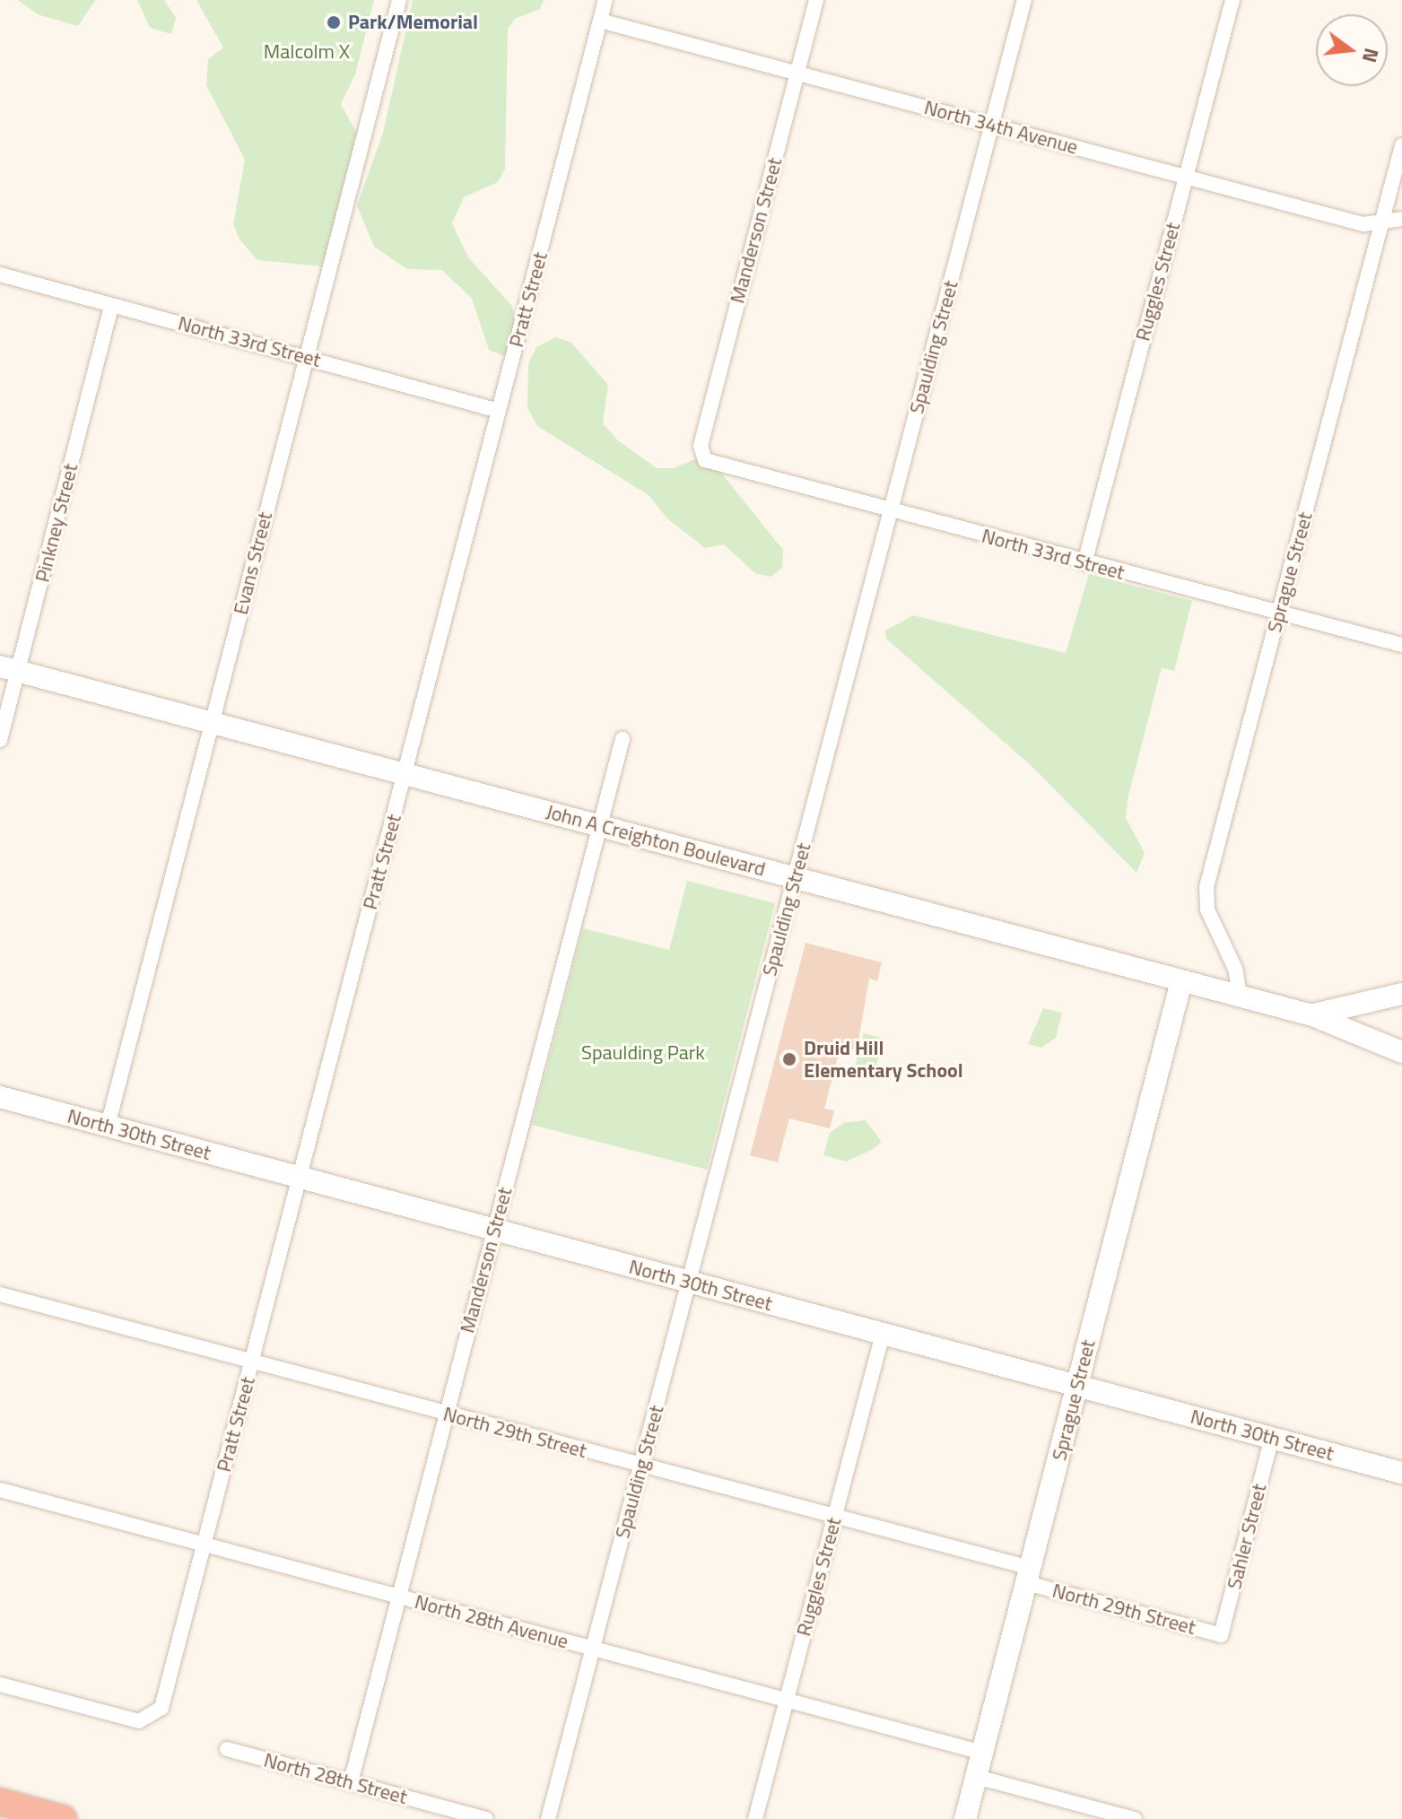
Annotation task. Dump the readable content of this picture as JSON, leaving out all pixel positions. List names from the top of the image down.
{
  "streets": {
    "street": [
      "North 34th Avenue",
      "Manderson Street",
      "Ruggles Street",
      "Pratt Street",
      "North 33rd Street",
      "Spaulding Street",
      "Pinkney Street",
      "Evans Street",
      "Sprague Street",
      "John A Creighton Boulevard",
      "North 30th Street",
      "North 29th Street",
      "Sahler Street",
      "North 28th Avenue",
      "North 28th Street"
    ]
  },
  "crossings": [
    ["North 34th Avenue", "Manderson Street"],
    ["North 34th Avenue", "Ruggles Street"],
    ["North 34th Avenue", "Pratt Street"],
    ["North 34th Avenue", "Spaulding Street"],
    ["North 34th Avenue", "Sprague Street"],
    ["Manderson Street", "North 33rd Street"],
    ["Manderson Street", "John A Creighton Boulevard"],
    ["Manderson Street", "North 30th Street"],
    ["Manderson Street", "North 29th Street"],
    ["Manderson Street", "North 28th Avenue"],
    ["Manderson Street", "North 28th Street"],
    ["Ruggles Street", "North 33rd Street"],
    ["Ruggles Street", "North 30th Street"],
    ["Ruggles Street", "North 29th Street"],
    ["Ruggles Street", "North 28th Avenue"],
    ["Pratt Street", "North 33rd Street"],
    ["Pratt Street", "John A Creighton Boulevard"],
    ["Pratt Street", "North 30th Street"],
    ["Pratt Street", "North 29th Street"],
    ["Pratt Street", "North 28th Avenue"],
    ["North 33rd Street", "Spaulding Street"],
    ["North 33rd Street", "Pinkney Street"],
    ["North 33rd Street", "Evans Street"],
    ["North 33rd Street", "Sprague Street"],
    ["Spaulding Street", "John A Creighton Boulevard"],
    ["Spaulding Street", "North 30th Street"],
    ["Spaulding Street", "North 29th Street"],
    ["Spaulding Street", "North 28th Avenue"],
    ["Pinkney Street", "John A Creighton Boulevard"],
    ["Evans Street", "John A Creighton Boulevard"],
    ["Evans Street", "North 30th Street"],
    ["Sprague Street", "John A Creighton Boulevard"],
    ["Sprague Street", "North 30th Street"],
    ["Sprague Street", "North 29th Street"],
    ["Sprague Street", "North 28th Avenue"],
    ["North 30th Street", "Sahler Street"],
    ["North 29th Street", "Sahler Street"]
  ],
  "parks": ["Malcolm X", "Spaulding Park"],
  "places": ["Park/Memorial", "Druid Hill Elementary School"],
  "north": "right"
}
